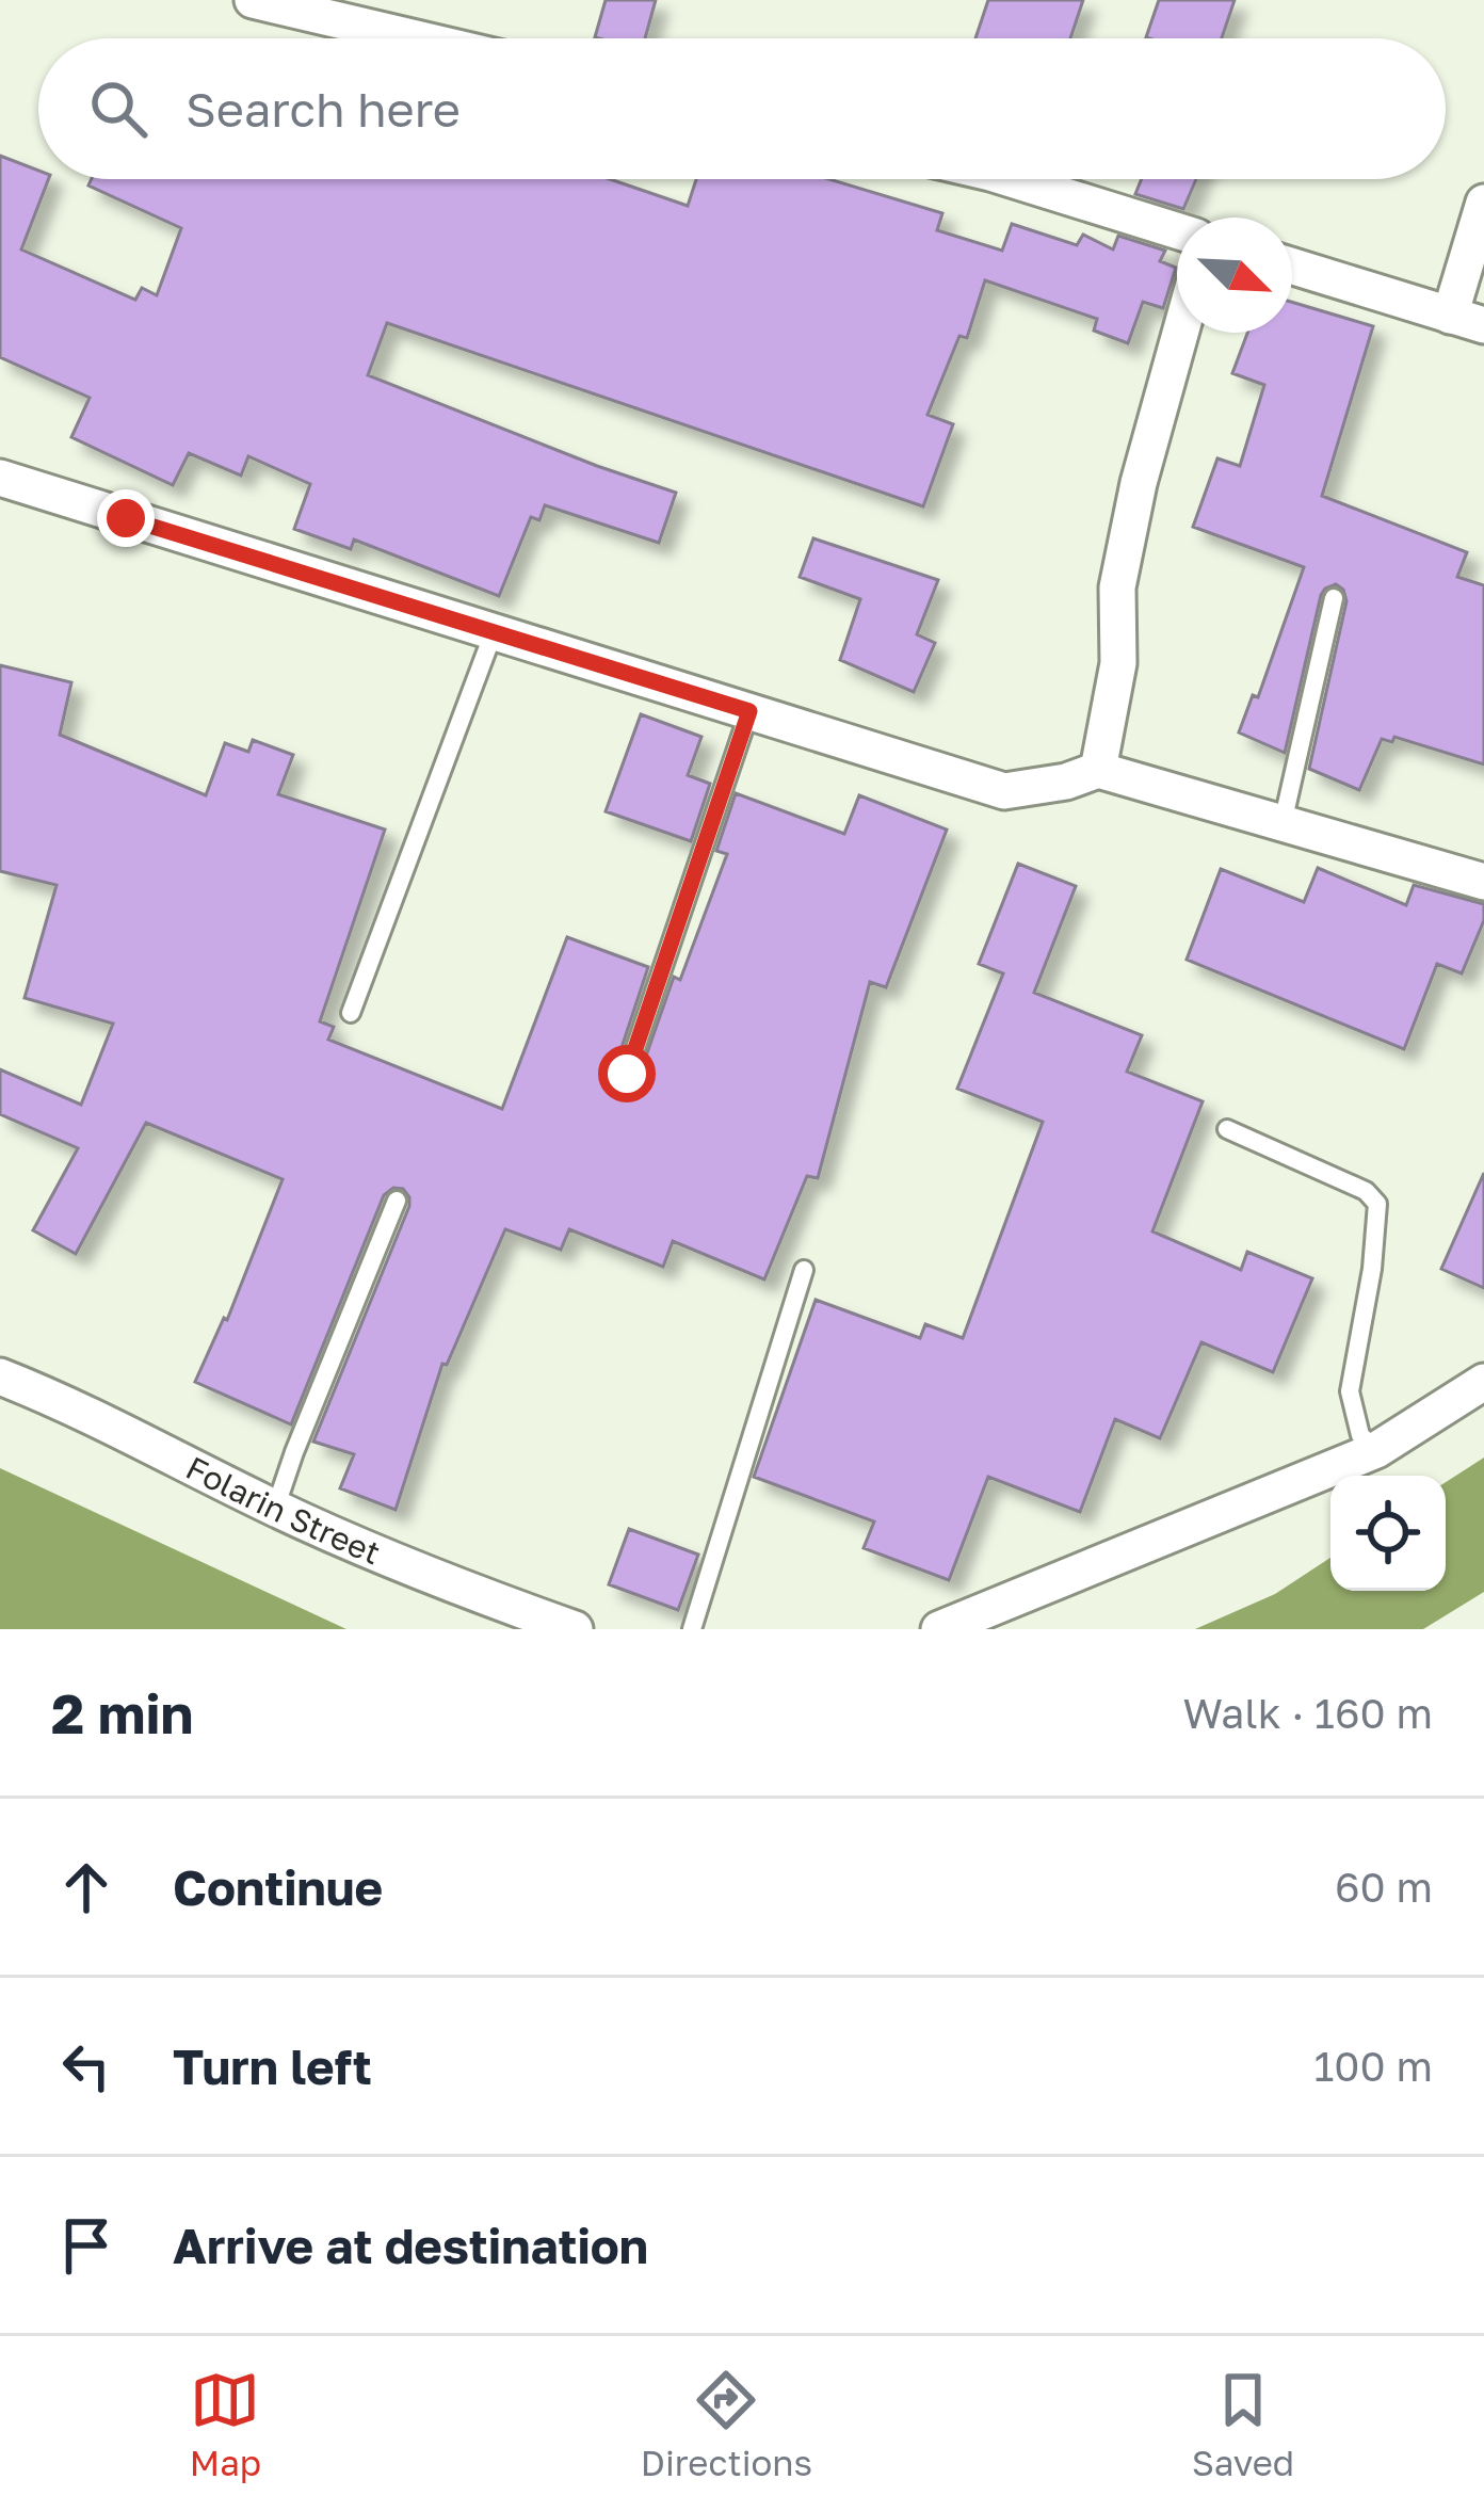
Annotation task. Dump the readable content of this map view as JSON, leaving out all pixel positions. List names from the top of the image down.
{
  "streets": {
    "street": ["Folarin Street"]
  },
  "north": "bottom right",
  "page": {
    "search": "Search here",
    "heading": ["2 min", "Walk · 160 m"],
    "list": [
      ["Continue", "60 m"],
      ["Turn left", "100 m"],
      "Arrive at destination"
    ],
    "nav": ["Map", "Directions", "Saved"]
  }
}
